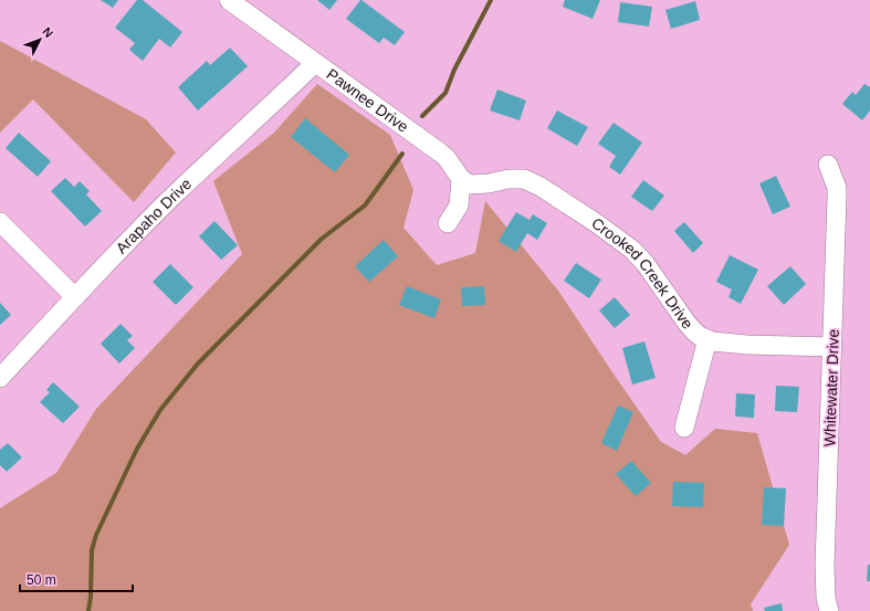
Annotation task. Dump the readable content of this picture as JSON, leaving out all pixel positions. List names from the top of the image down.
{
  "streets": {
    "street": [
      "Pawnee Drive",
      "Arapaho Drive",
      "Crooked Creek Drive",
      "Whitewater Drive"
    ]
  },
  "crossings": [
    ["Pawnee Drive", "Arapaho Drive"],
    ["Pawnee Drive", "Crooked Creek Drive"],
    ["Crooked Creek Drive", "Whitewater Drive"]
  ],
  "scale_bar": "50 m",
  "north": "top right"
}
